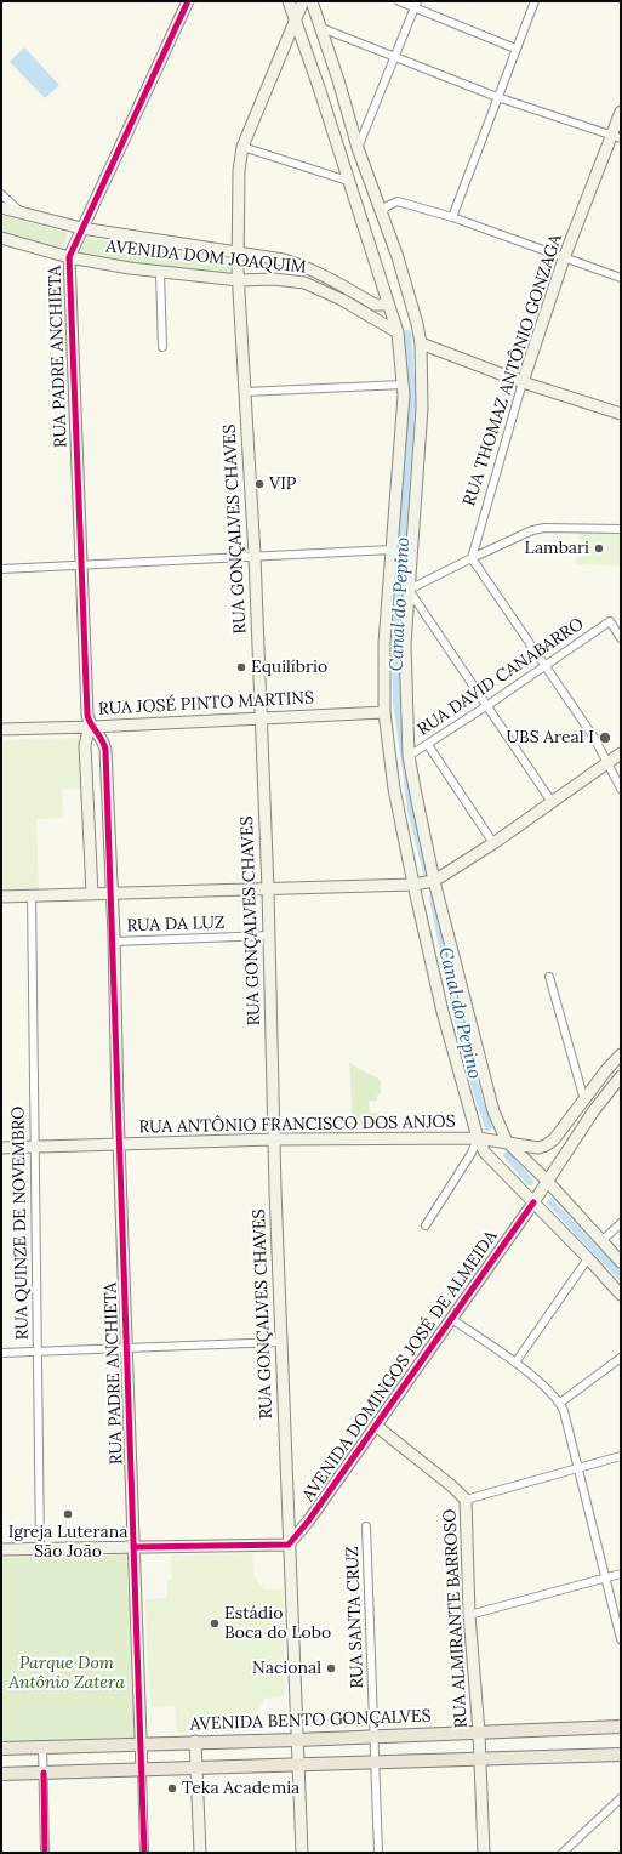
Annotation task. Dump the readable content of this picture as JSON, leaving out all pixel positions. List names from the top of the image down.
{
  "streets": {
    "main road": ["AVENIDA BENTO GONÇALVES"],
    "street": [
      "AVENIDA DOM JOAQUIM",
      "RUA PADRE ANCHIETA",
      "RUA THOMAZ ANTÔNIO GONZAGA",
      "RUA GONÇALVES CHAVES",
      "RUA DAVID CANABARRO",
      "RUA JOSÉ PINTO MARTINS",
      "RUA DA LUZ",
      "RUA ANTÔNIO FRANCISCO DOS ANJOS",
      "RUA QUINZE DE NOVEMBRO",
      "AVENIDA DOMINGOS JOSÉ DE ALMEIDA",
      "RUA SANTA CRUZ",
      "RUA ALMIRANTE BARROSO"
    ]
  },
  "crossings": [
    ["AVENIDA DOM JOAQUIM", "RUA PADRE ANCHIETA"],
    ["AVENIDA DOM JOAQUIM", "RUA GONÇALVES CHAVES"],
    ["RUA PADRE ANCHIETA", "RUA JOSÉ PINTO MARTINS"],
    ["RUA PADRE ANCHIETA", "RUA DA LUZ"],
    ["RUA PADRE ANCHIETA", "RUA ANTÔNIO FRANCISCO DOS ANJOS"],
    ["RUA PADRE ANCHIETA", "AVENIDA BENTO GONÇALVES"],
    ["RUA GONÇALVES CHAVES", "RUA JOSÉ PINTO MARTINS"],
    ["RUA GONÇALVES CHAVES", "RUA DA LUZ"],
    ["RUA GONÇALVES CHAVES", "RUA ANTÔNIO FRANCISCO DOS ANJOS"],
    ["RUA GONÇALVES CHAVES", "AVENIDA DOMINGOS JOSÉ DE ALMEIDA"],
    ["RUA GONÇALVES CHAVES", "AVENIDA BENTO GONÇALVES"],
    ["RUA ANTÔNIO FRANCISCO DOS ANJOS", "RUA QUINZE DE NOVEMBRO"],
    ["AVENIDA DOMINGOS JOSÉ DE ALMEIDA", "RUA ALMIRANTE BARROSO"],
    ["RUA SANTA CRUZ", "AVENIDA BENTO GONÇALVES"],
    ["RUA ALMIRANTE BARROSO", "AVENIDA BENTO GONÇALVES"]
  ],
  "water": ["Canal do Pepino"],
  "parks": ["Parque Dom Antônio Zatera"],
  "places": [
    "VIP",
    "Lambari",
    "Equilíbrio",
    "UBS Areal I",
    "Igreja Luterana São João",
    "Estádio Boca do Lobo",
    "Nacional",
    "Teka Academia"
  ]
}
